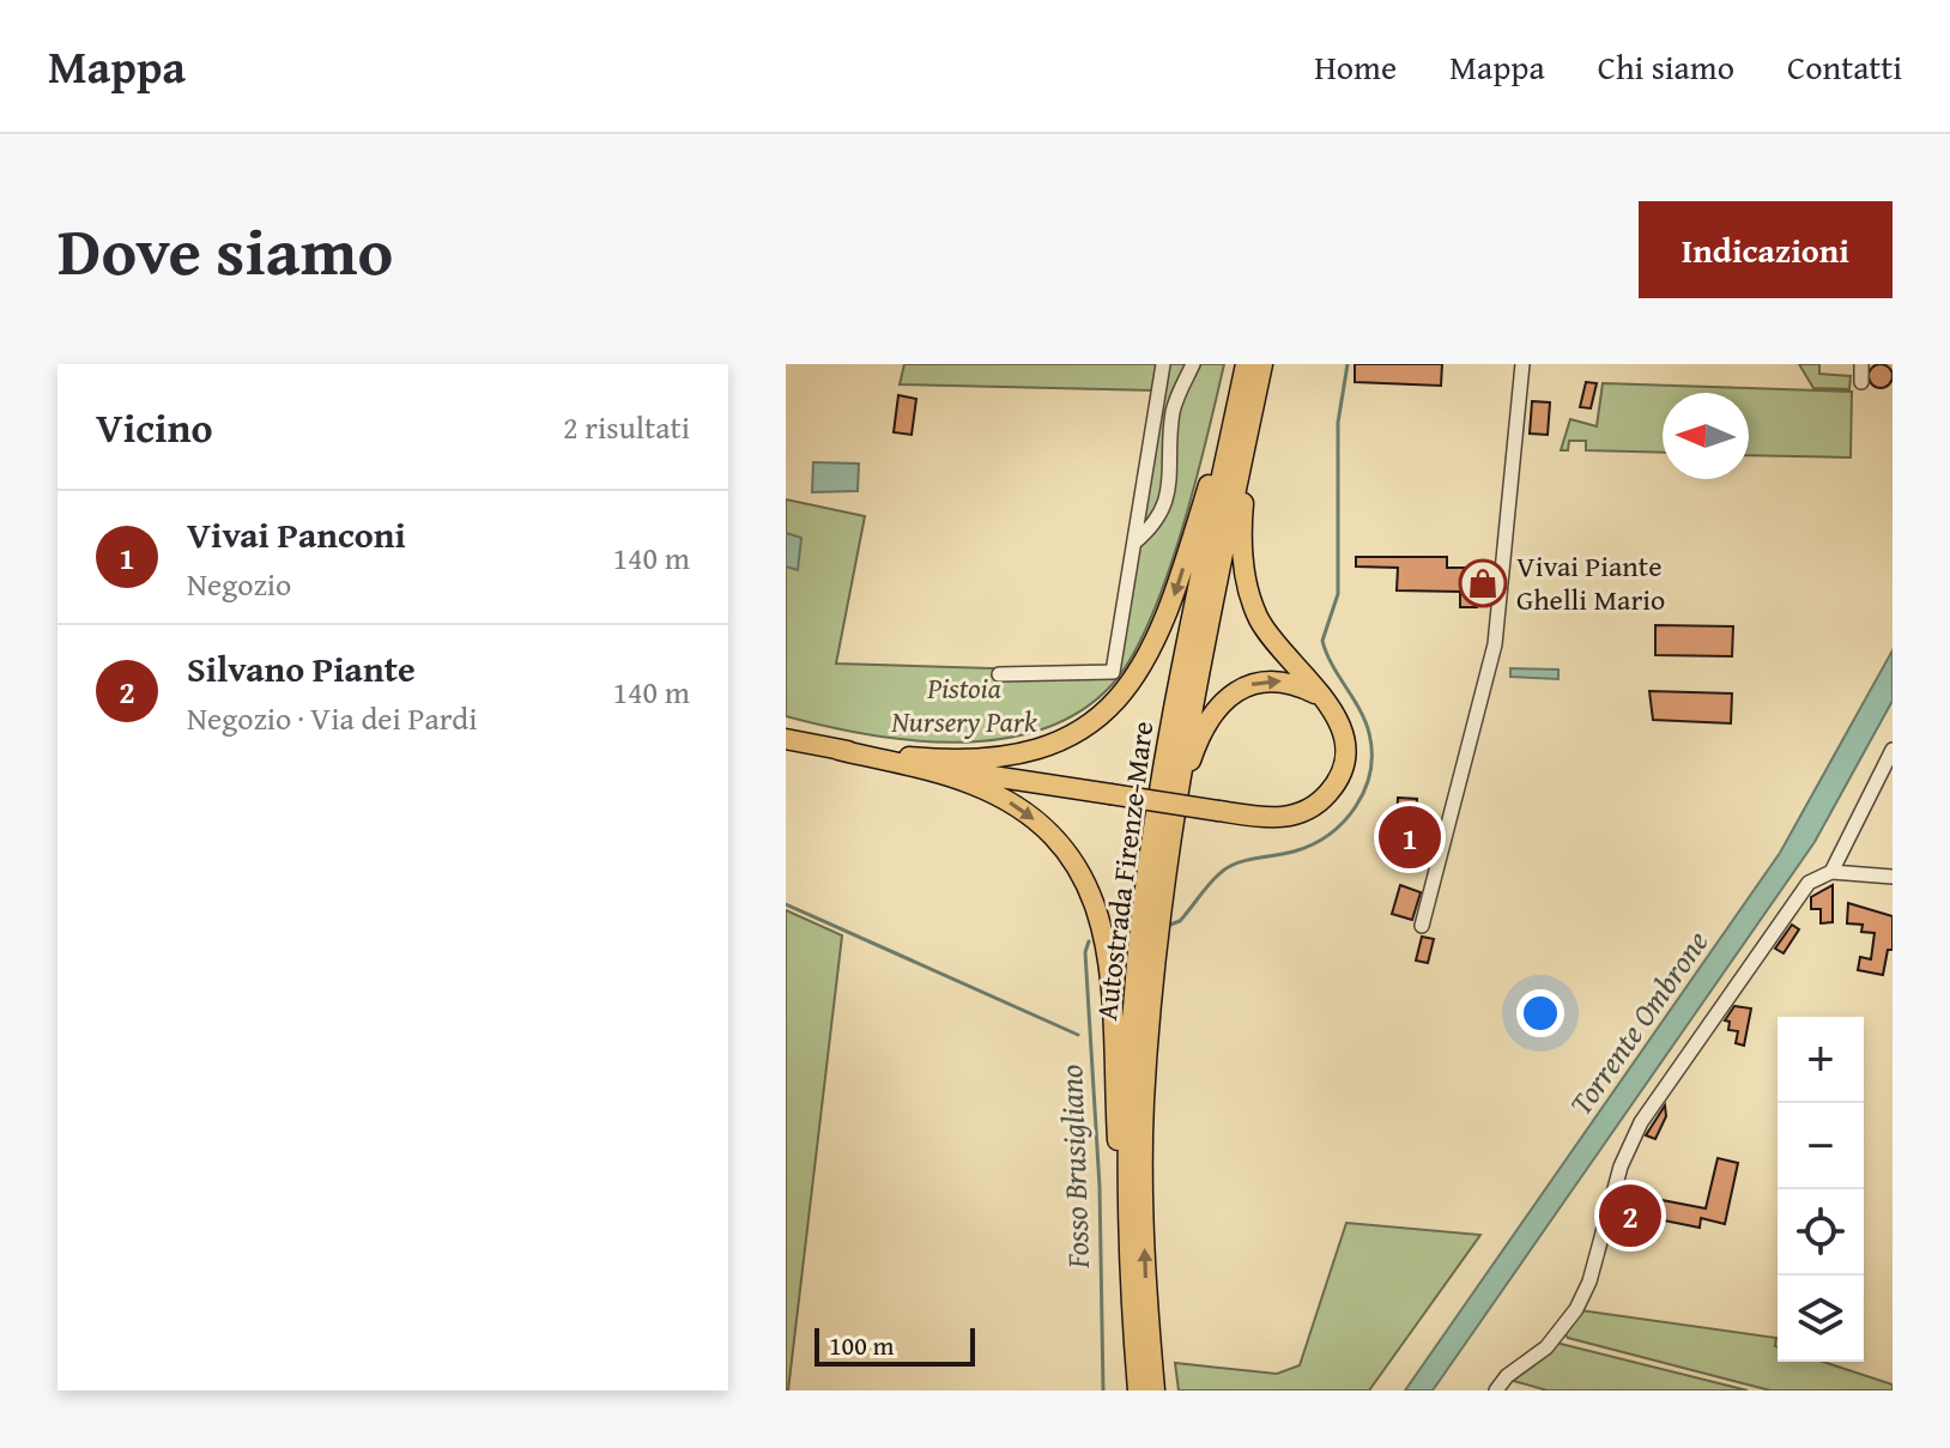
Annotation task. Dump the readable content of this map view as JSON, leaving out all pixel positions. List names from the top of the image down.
{
  "streets": {
    "highway": ["Autostrada Firenze-Mare"]
  },
  "water": ["Torrente Ombrone", "Fosso Brusigliano"],
  "parks": ["Pistoia Nursery Park"],
  "places": {
    "shop": ["Vivai Piante Ghelli Mario"]
  },
  "scale_bar": "100 m",
  "north": "left",
  "page": {
    "header": "Mappa",
    "nav": [
      "Home",
      "Mappa",
      "Chi siamo",
      "Contatti"
    ],
    "title": "Dove siamo",
    "buttons": "Indicazioni",
    "heading": ["Vicino", "2 risultati"],
    "list": [
      {
        "mark": "1",
        "name": "Vivai Panconi",
        "note": "Negozio",
        "value": "140 m"
      },
      {
        "mark": "2",
        "name": "Silvano Piante",
        "note": "Negozio · Via dei Pardi",
        "value": "140 m"
      }
    ],
    "pins": ["1", "2"],
    "map_buttons": ["+", "−"],
    "scale": "100 m"
  }
}
